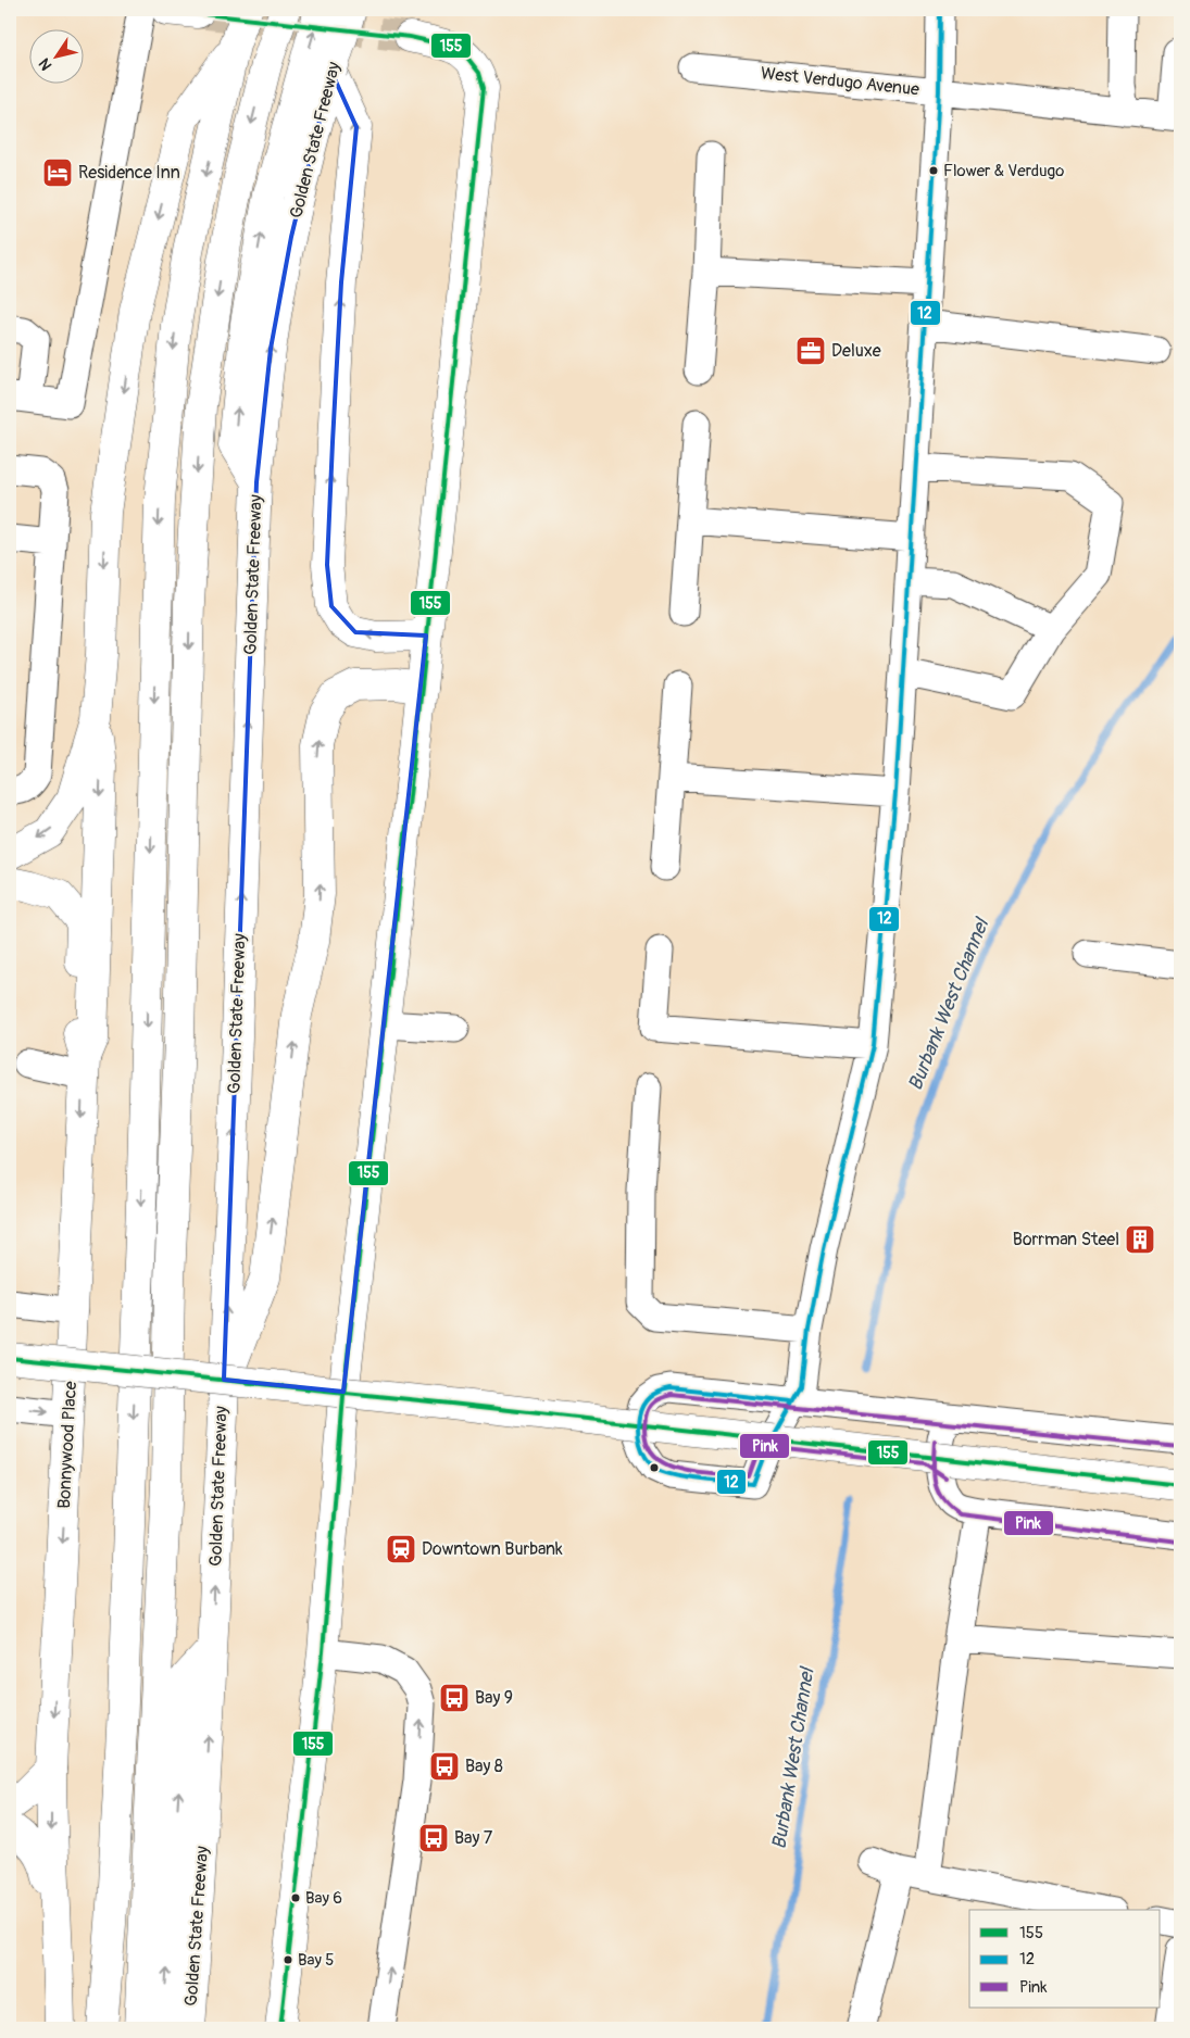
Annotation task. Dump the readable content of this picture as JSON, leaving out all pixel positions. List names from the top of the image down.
{
  "streets": {
    "main road": ["Golden State Freeway", "Bonnywood Place"],
    "street": ["West Verdugo Avenue"]
  },
  "water": ["Burbank West Channel"],
  "places": {
    "other": ["Flower & Verdugo", "Bay 6", "Bay 5"],
    "hotel": ["Residence Inn"],
    "office": ["Deluxe"],
    "building": ["Borrman Steel"],
    "station": ["Downtown Burbank"],
    "bus stop": ["Bay 9", "Bay 8", "Bay 7"]
  },
  "lines": ["transit line 155", "transit line 12", "transit line Pink"],
  "legend": ["155", "12", "Pink"],
  "north": "bottom left"
}
